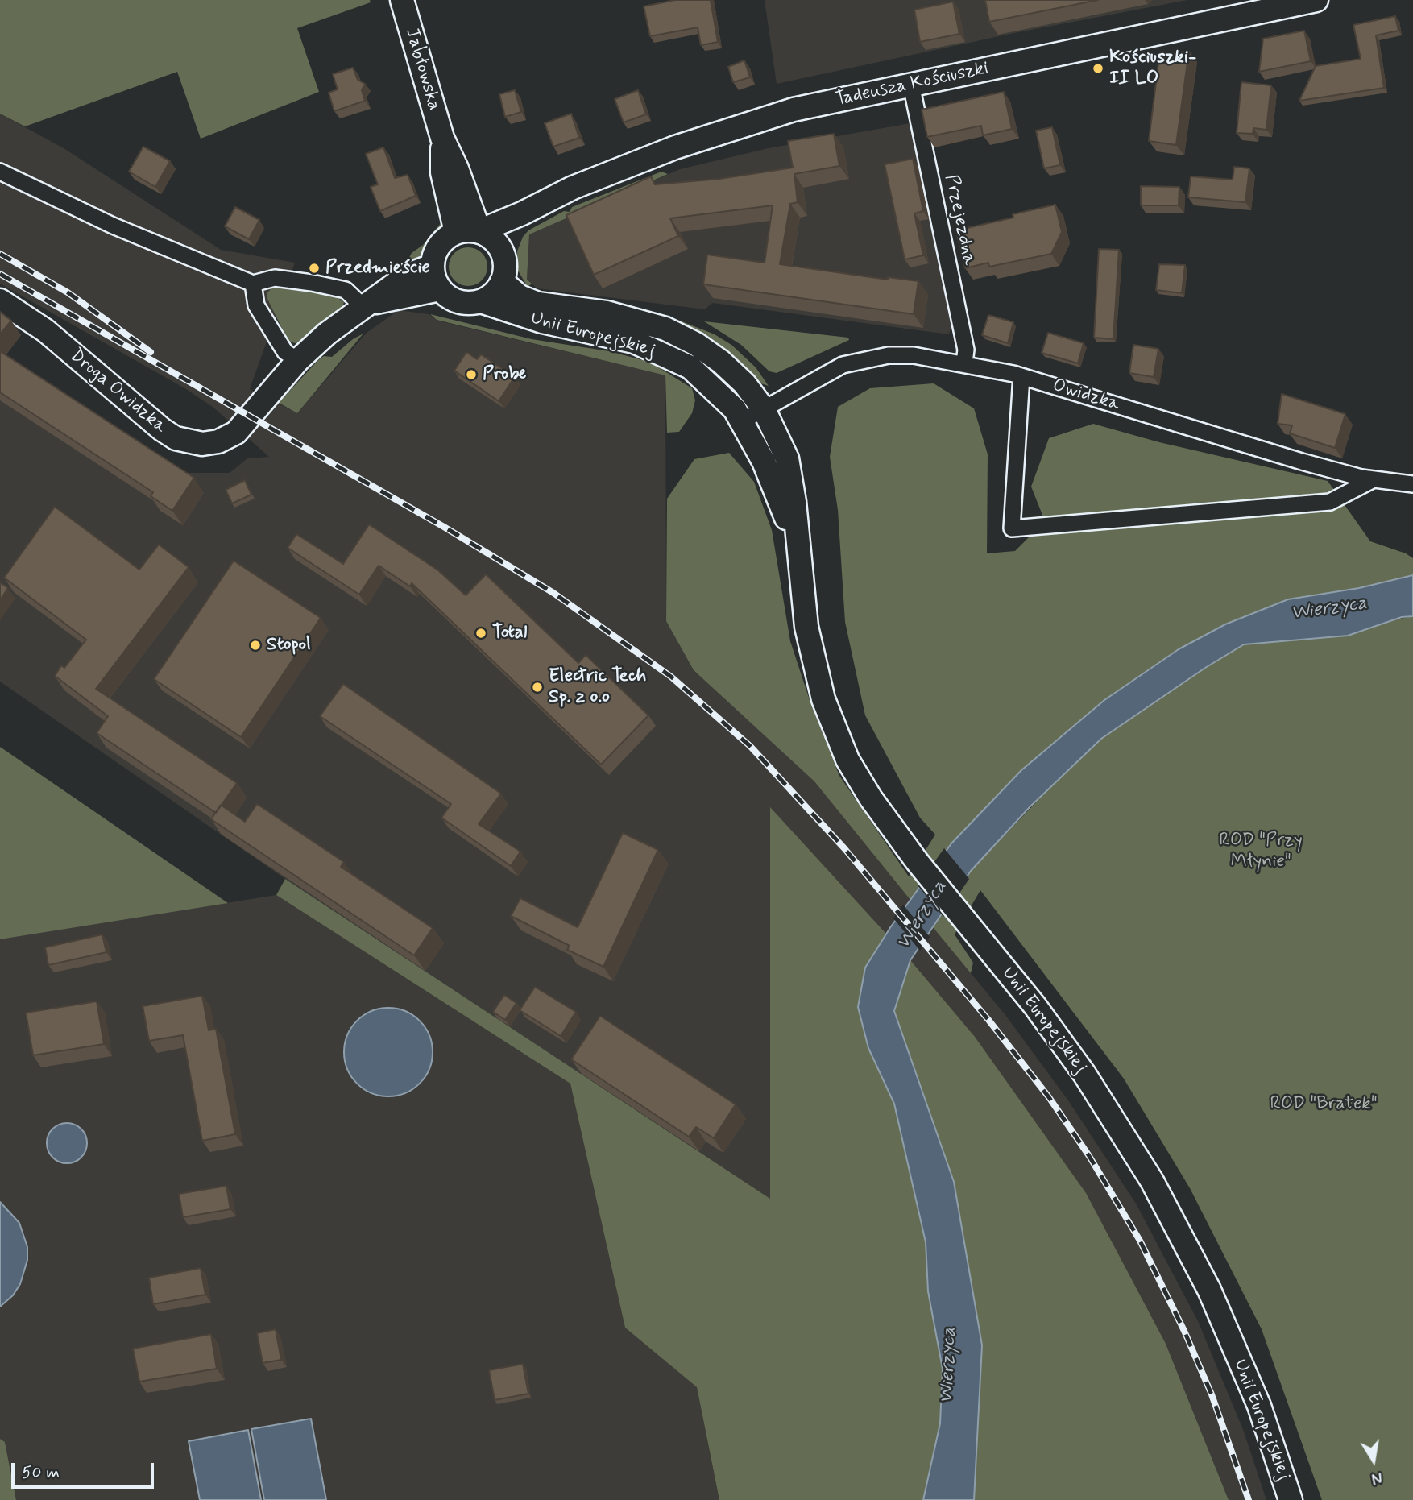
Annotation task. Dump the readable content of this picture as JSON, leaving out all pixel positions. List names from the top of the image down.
{
  "streets": {
    "main road": [
      "Jabłowska",
      "Tadeusza Kościuszki",
      "Unii Europejskiej",
      "Droga Owidzka"
    ],
    "street": ["Przejezdna", "Owidzka"]
  },
  "crossings": [
    ["Jabłowska", "Tadeusza Kościuszki"],
    ["Jabłowska", "Unii Europejskiej"],
    ["Jabłowska", "Droga Owidzka"],
    ["Tadeusza Kościuszki", "Przejezdna"],
    ["Tadeusza Kościuszki", "Unii Europejskiej"],
    ["Tadeusza Kościuszki", "Droga Owidzka"],
    ["Przejezdna", "Owidzka"],
    ["Unii Europejskiej", "Droga Owidzka"],
    ["Unii Europejskiej", "Owidzka"]
  ],
  "water": ["Wierzyca"],
  "parks": ["ROD \"Przy Młynie\"", "ROD \"Bratek\""],
  "places": [
    "Kościuszki- II LO",
    "Przedmieście",
    "Probe",
    "Total",
    "Stopol",
    "Electric Tech Sp. z o.o"
  ],
  "scale_bar": "50 m",
  "north": "bottom"
}
